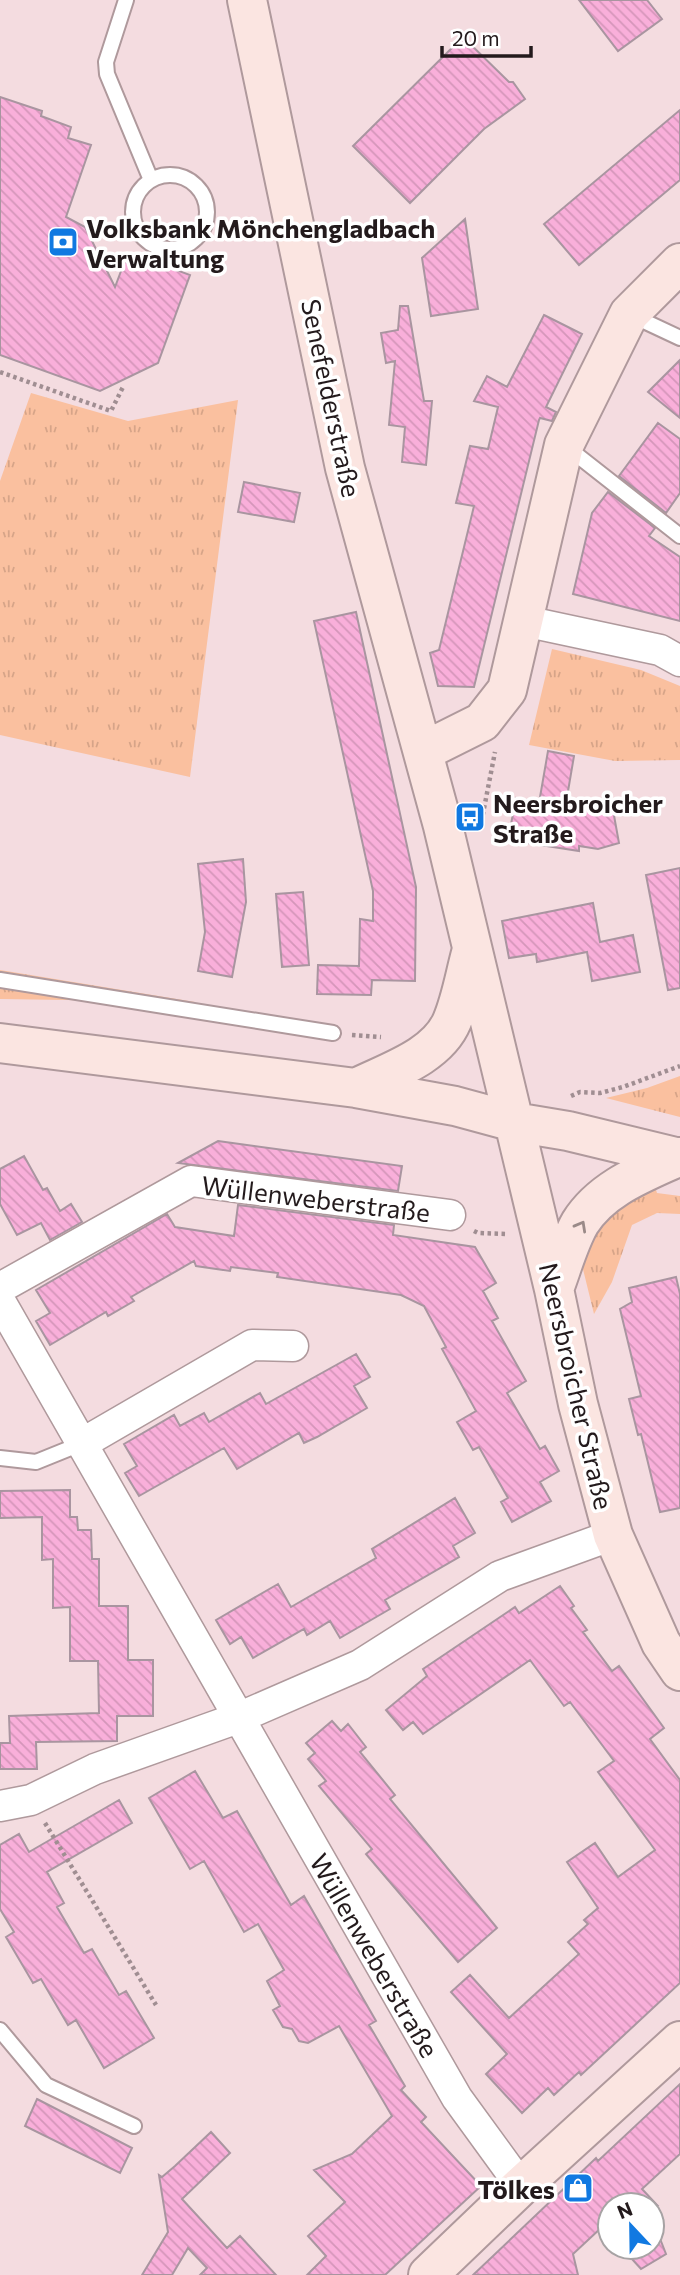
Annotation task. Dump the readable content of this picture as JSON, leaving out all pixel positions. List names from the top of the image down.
{
  "streets": {
    "street": ["Senefelderstraße", "Wüllenweberstraße", "Neersbroicher Straße"]
  },
  "crossings": [
    ["Senefelderstraße", "Neersbroicher Straße"]
  ],
  "places": {
    "bank": ["Volksbank Mönchengladbach Verwaltung"],
    "bus stop": ["Neersbroicher Straße"],
    "shop": ["Tölkes"]
  },
  "scale_bar": "20 m",
  "north": "top"
}
